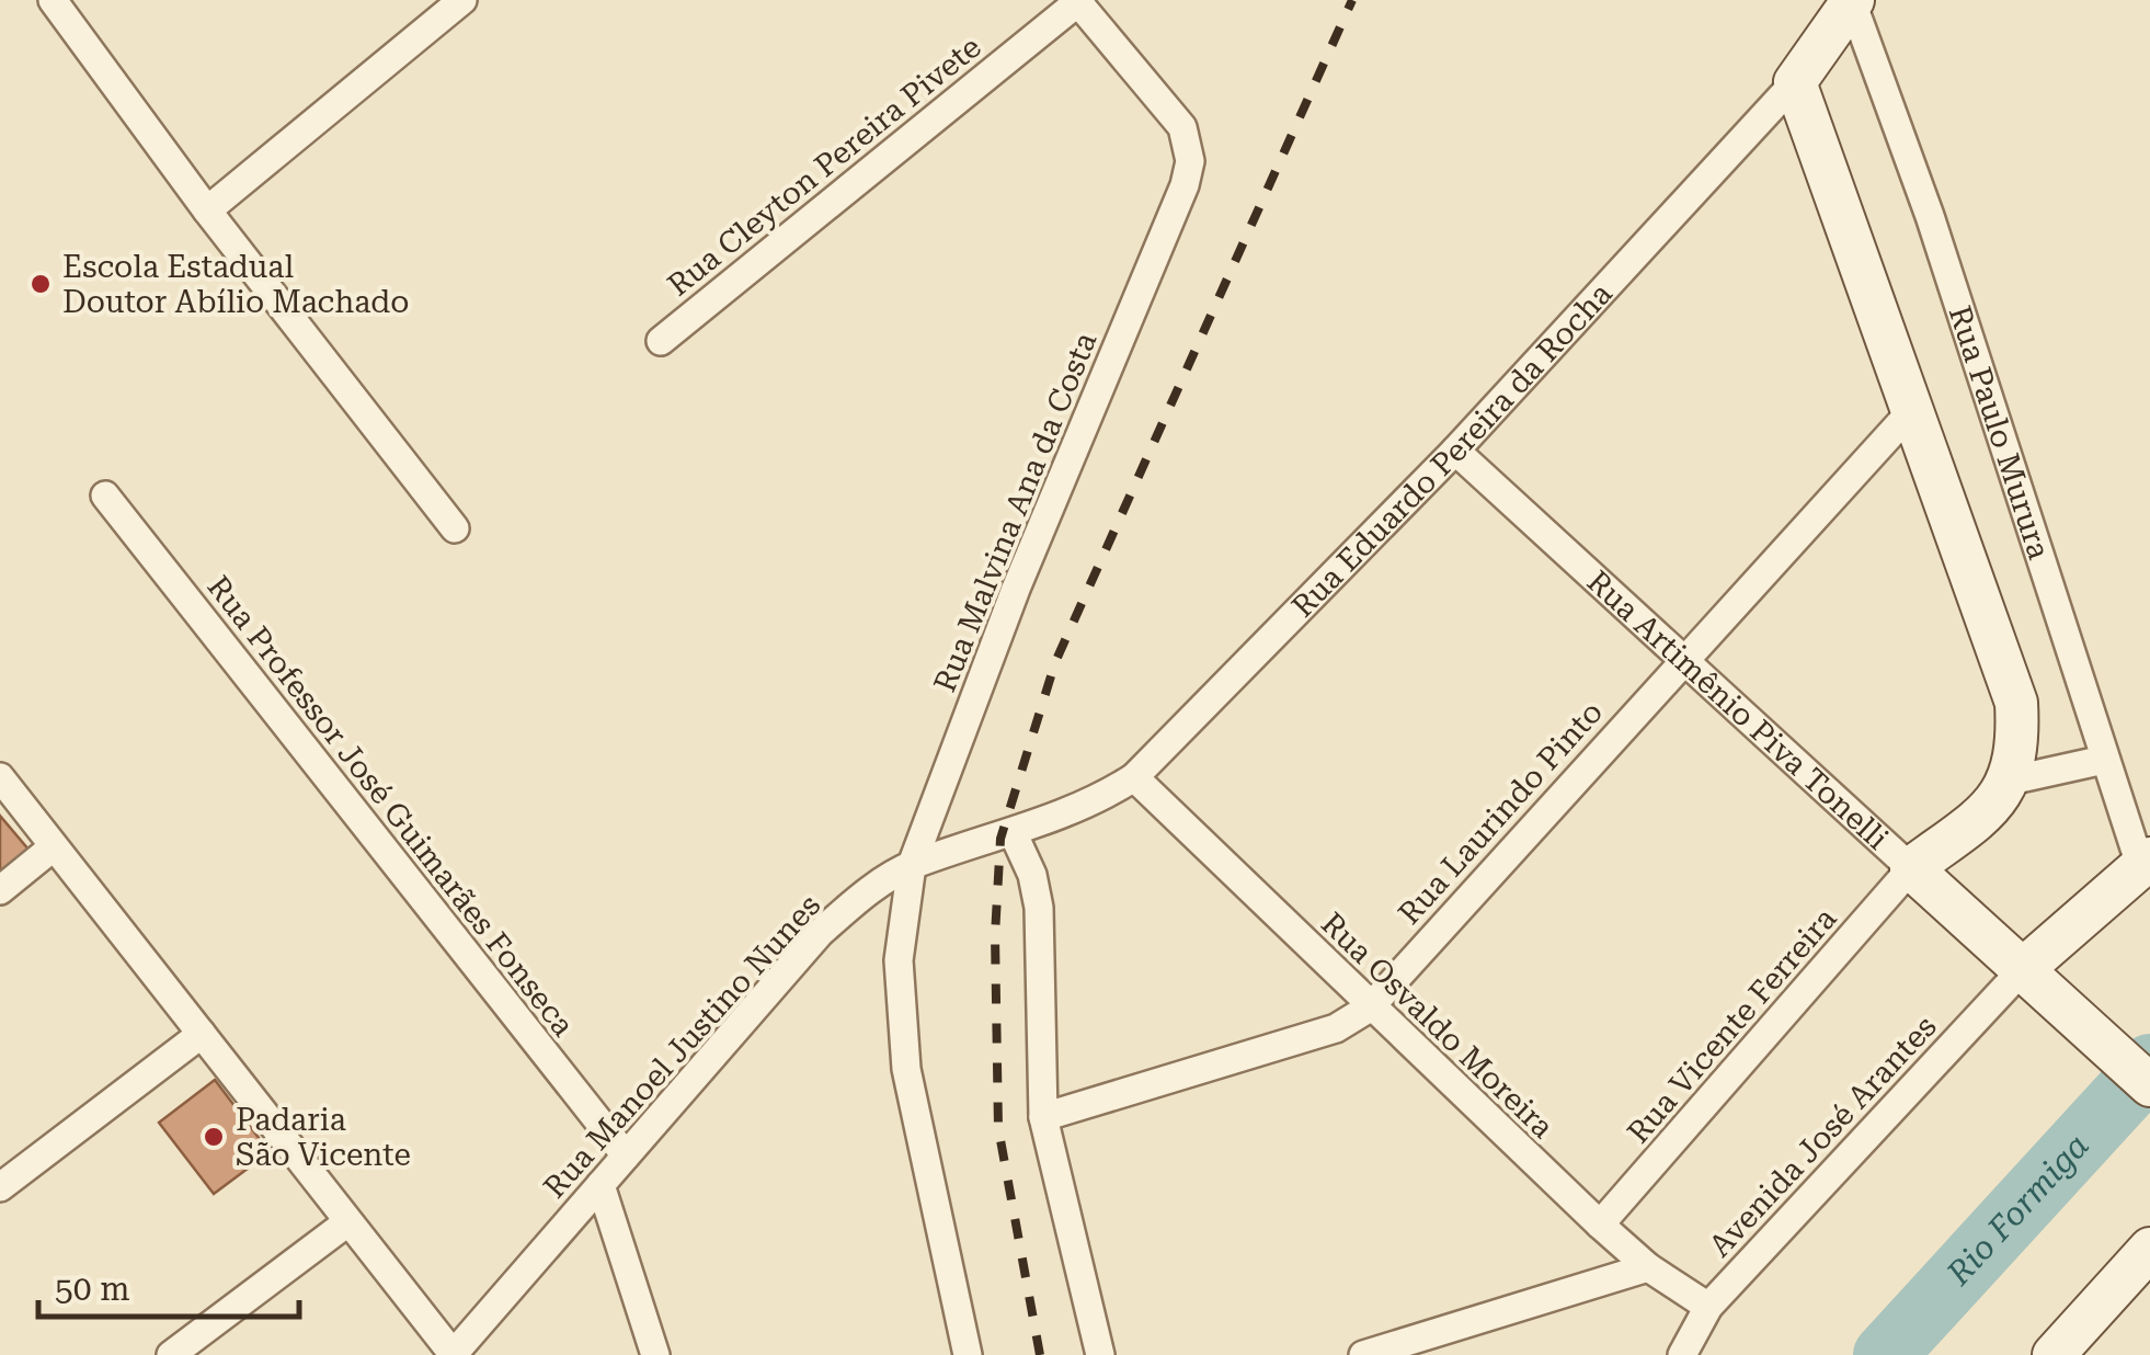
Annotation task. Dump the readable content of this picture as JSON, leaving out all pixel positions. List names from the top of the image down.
{
  "streets": {
    "main road": ["Rua Eduardo Pereira da Rocha", "Rua Artimênio Piva Tonelli"],
    "street": [
      "Rua Cleyton Pereira Pivete",
      "Rua Paulo Murura",
      "Rua Malvina Ana da Costa",
      "Rua Professor José Guimarães Fonseca",
      "Rua Laurindo Pinto",
      "Rua Osvaldo Moreira",
      "Rua Vicente Ferreira",
      "Rua Manoel Justino Nunes",
      "Avenida José Arantes"
    ]
  },
  "crossings": [
    ["Rua Cleyton Pereira Pivete", "Rua Malvina Ana da Costa"],
    ["Rua Paulo Murura", "Rua Eduardo Pereira da Rocha"],
    ["Rua Eduardo Pereira da Rocha", "Rua Artimênio Piva Tonelli"],
    ["Rua Eduardo Pereira da Rocha", "Rua Osvaldo Moreira"],
    ["Rua Eduardo Pereira da Rocha", "Rua Manoel Justino Nunes"],
    ["Rua Malvina Ana da Costa", "Rua Manoel Justino Nunes"],
    ["Rua Artimênio Piva Tonelli", "Rua Laurindo Pinto"],
    ["Rua Artimênio Piva Tonelli", "Rua Vicente Ferreira"],
    ["Rua Artimênio Piva Tonelli", "Avenida José Arantes"],
    ["Rua Professor José Guimarães Fonseca", "Rua Manoel Justino Nunes"],
    ["Rua Laurindo Pinto", "Rua Osvaldo Moreira"],
    ["Rua Osvaldo Moreira", "Rua Vicente Ferreira"],
    ["Rua Osvaldo Moreira", "Avenida José Arantes"]
  ],
  "water": ["Rio Formiga"],
  "places": ["Escola Estadual Doutor Abílio Machado", "Padaria São Vicente"],
  "scale_bar": "50 m"
}
